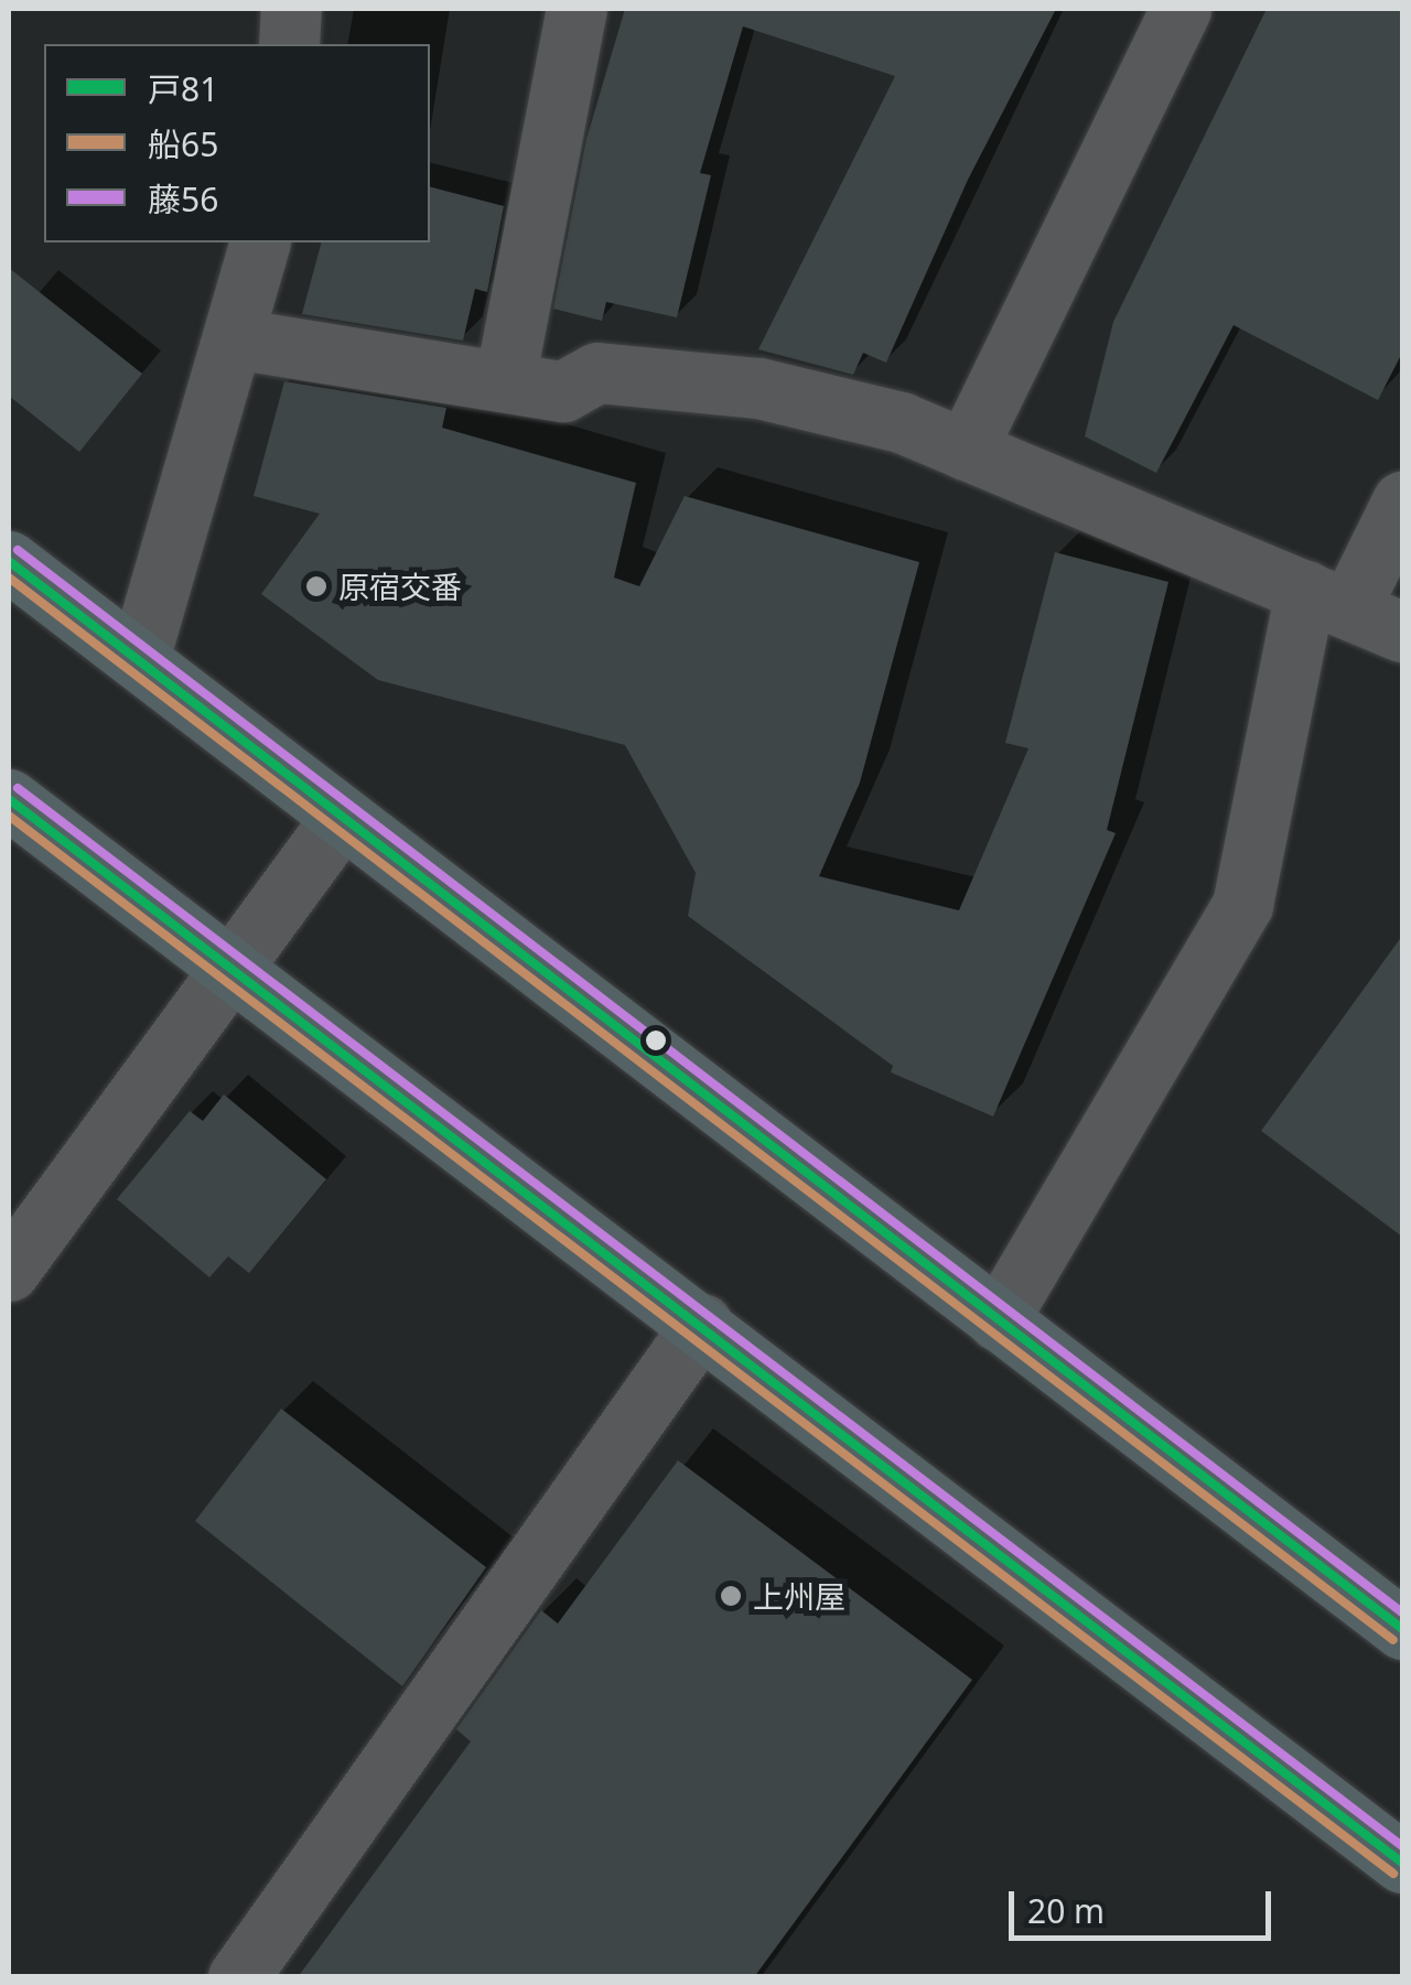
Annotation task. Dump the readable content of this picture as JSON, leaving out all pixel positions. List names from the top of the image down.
{
  "places": ["原宿交番", "上州屋"],
  "lines": ["transit line 藤56", "transit line 戸81", "transit line 船65"],
  "legend": ["戸81", "船65", "藤56"],
  "scale_bar": "20 m"
}
